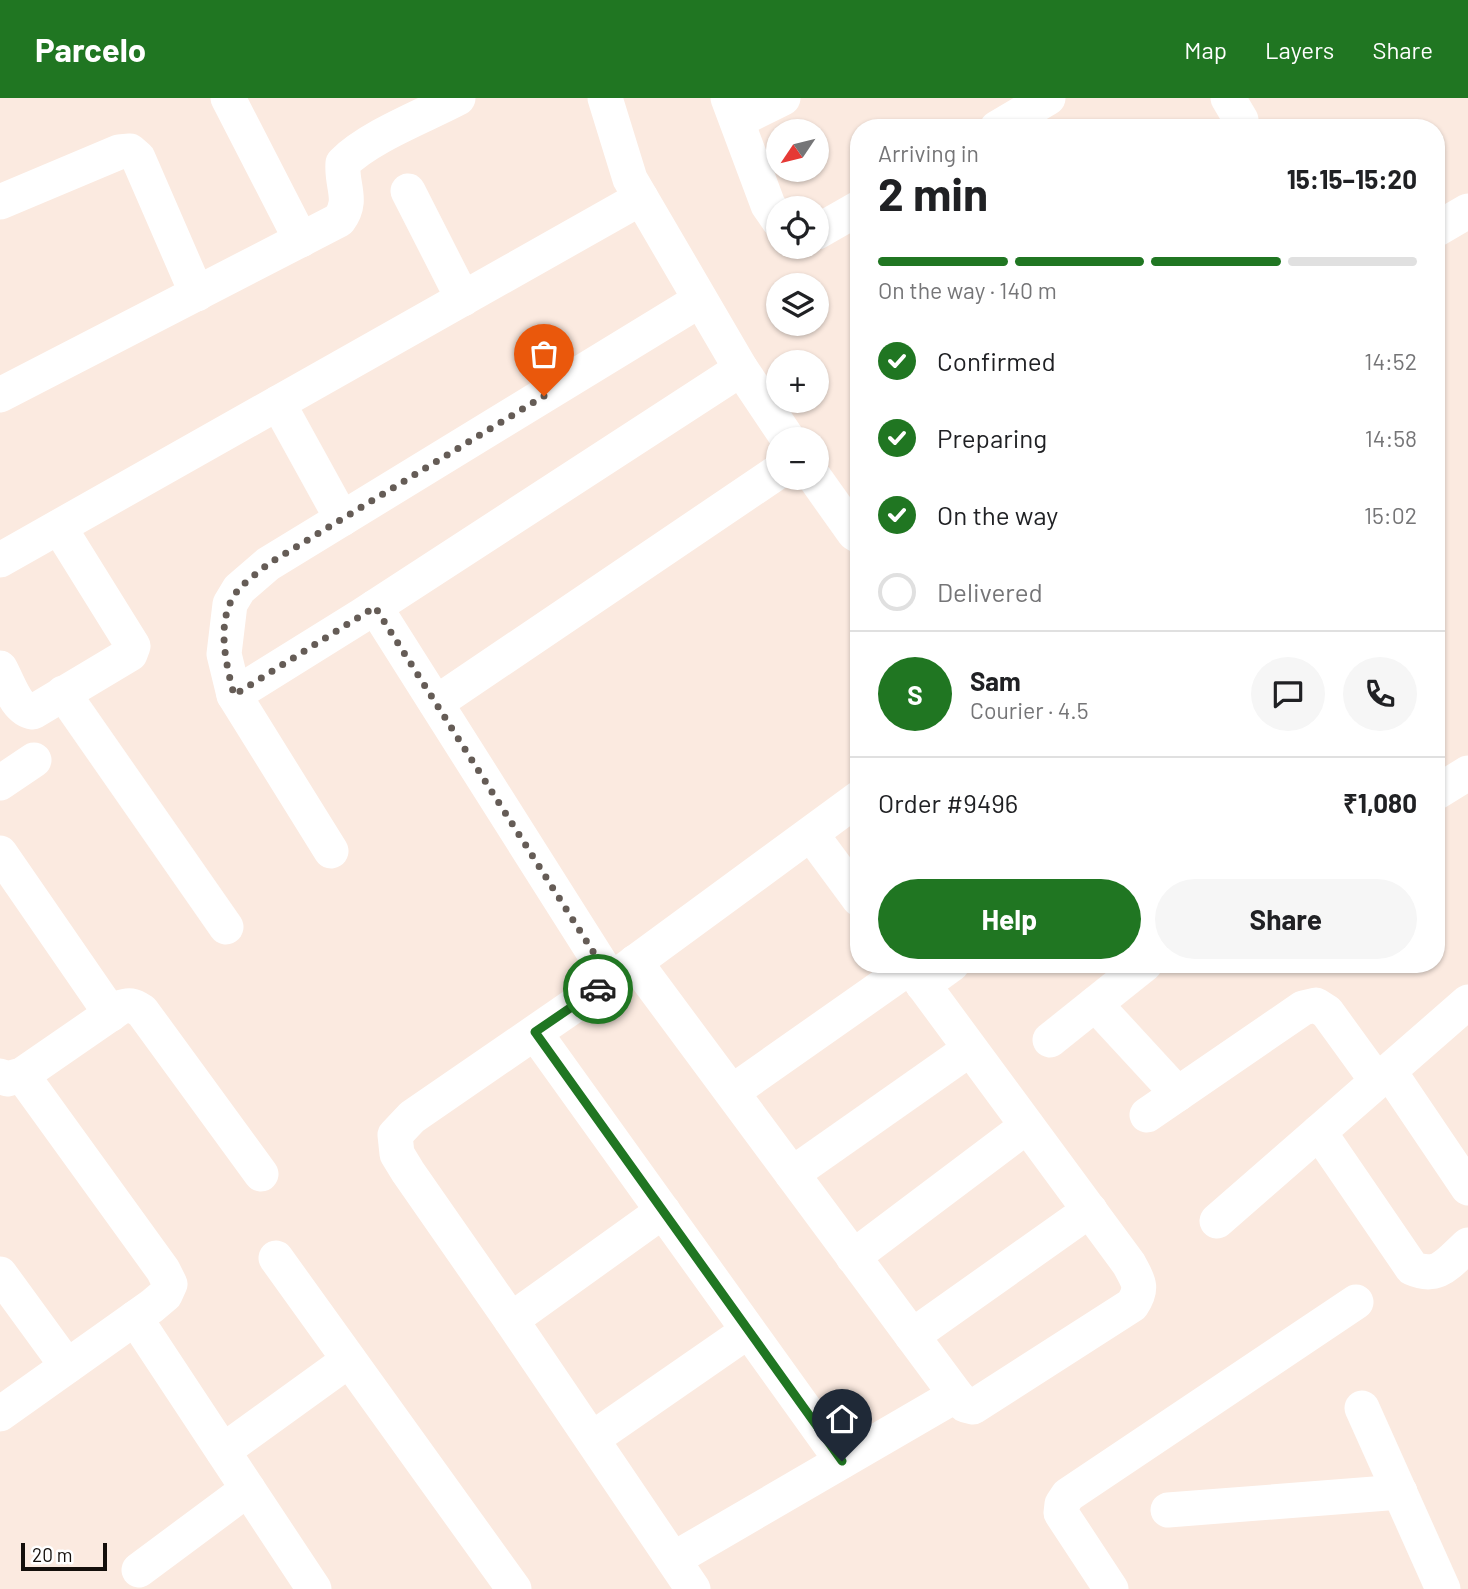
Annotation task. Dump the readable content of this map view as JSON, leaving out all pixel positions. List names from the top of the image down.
{
  "scale_bar": "20 m",
  "north": "bottom left",
  "page": {
    "header": "Parcelo",
    "nav": ["Map", "Layers", "Share"],
    "map_buttons": ["+", "−"],
    "heading": ["2 min", "Arriving in", "15:15–15:20"],
    "panel": [
      "Sam",
      "Courier · 4.5",
      "Order #9496",
      "₹1,080"
    ],
    "bar": "On the way · 140 m",
    "list": [
      ["Confirmed", "14:52"],
      ["Preparing", "14:58"],
      ["On the way", "15:02"],
      "Delivered"
    ],
    "round": "S",
    "buttons": ["Help", "Share"],
    "scale": "20 m"
  }
}
